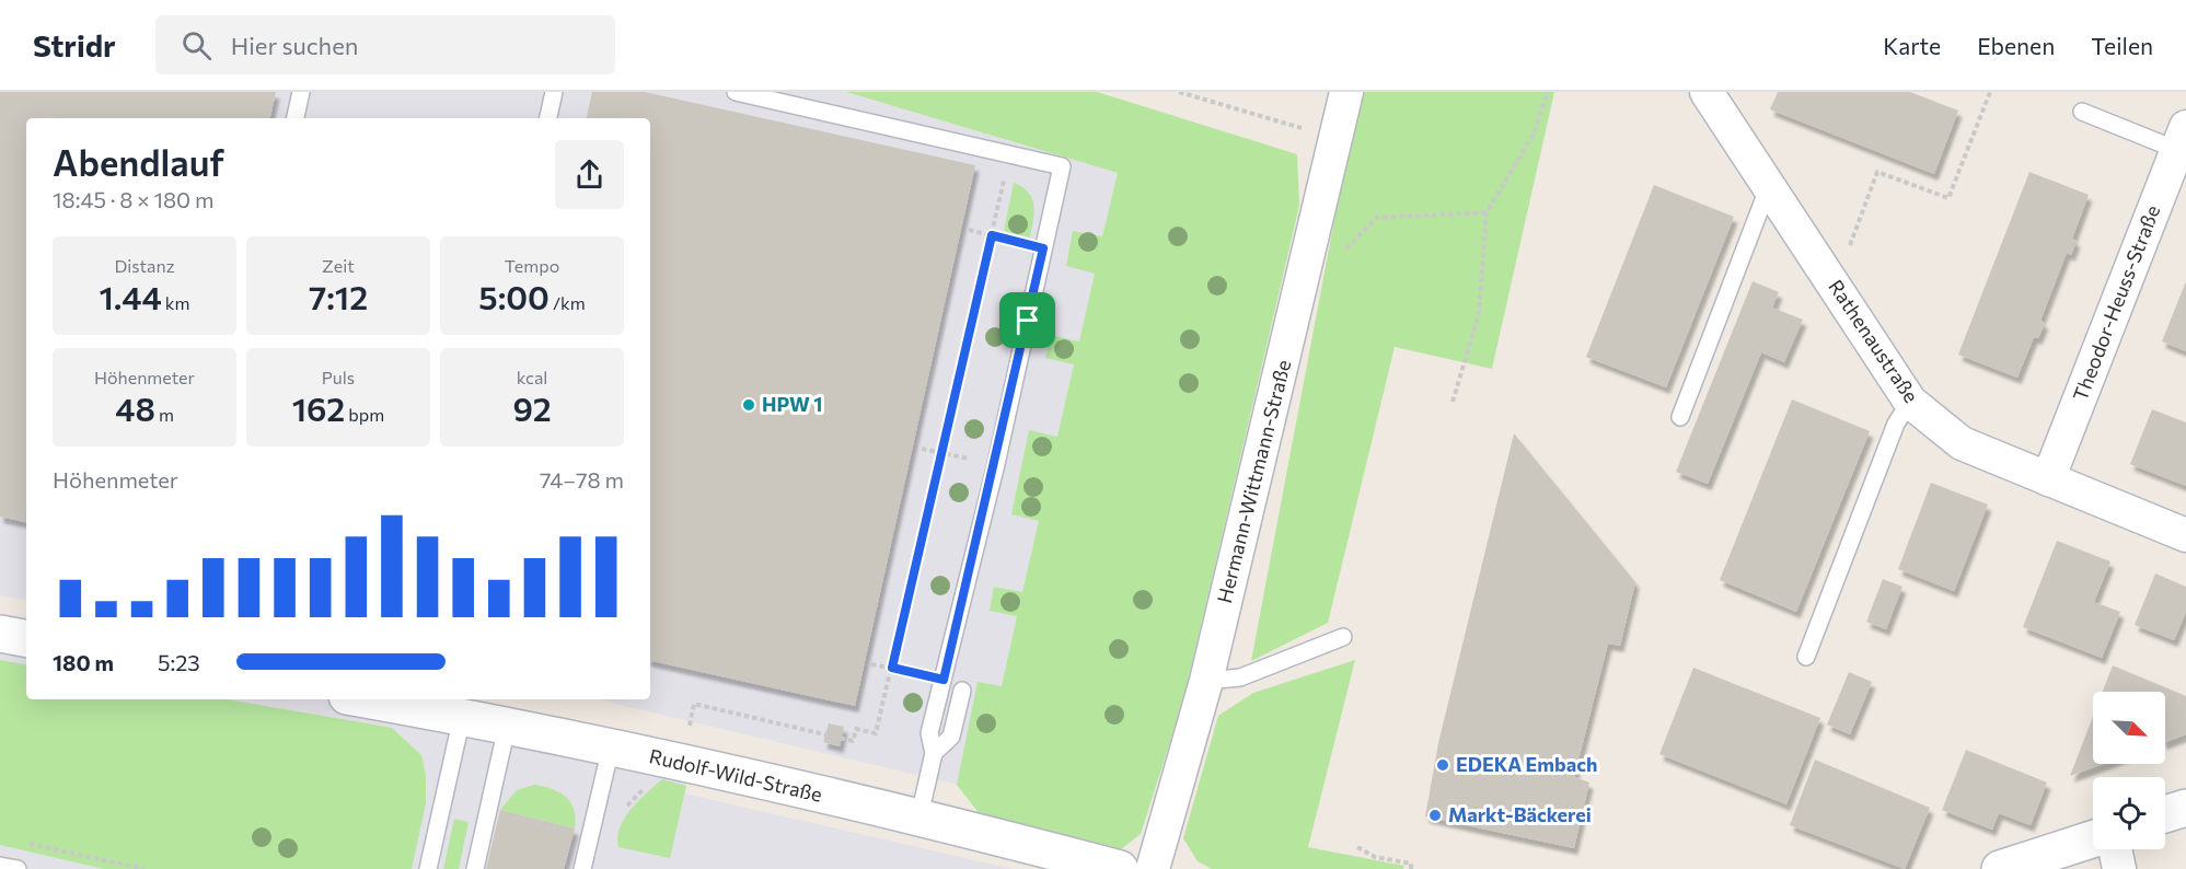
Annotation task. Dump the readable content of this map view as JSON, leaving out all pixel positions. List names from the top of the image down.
{
  "streets": {
    "street": [
      "Theodor-Heuss-Straße",
      "Rathenaustraße",
      "Hermann-Wittmann-Straße",
      "Rudolf-Wild-Straße"
    ]
  },
  "crossings": [
    ["Theodor-Heuss-Straße", "Rathenaustraße"]
  ],
  "places": ["HPW 1", "EDEKA Embach", "Markt-Bäckerei"],
  "north": "bottom right",
  "page": {
    "header": "Stridr",
    "search": "Hier suchen",
    "nav": ["Karte", "Ebenen", "Teilen"],
    "heading": ["Abendlauf", "18:45 · 8 × 180 m"],
    "stats": [
      ["Distanz", "1.44 km"],
      ["Zeit", "7:12"],
      ["Tempo", "5:00 /km"],
      ["Höhenmeter", "48 m"],
      ["Puls", "162 bpm"],
      ["kcal", "92"]
    ],
    "chart": ["Höhenmeter", "74–78 m"],
    "list": [
      {
        "name": "180 m",
        "note": "5:23"
      }
    ]
  }
}
